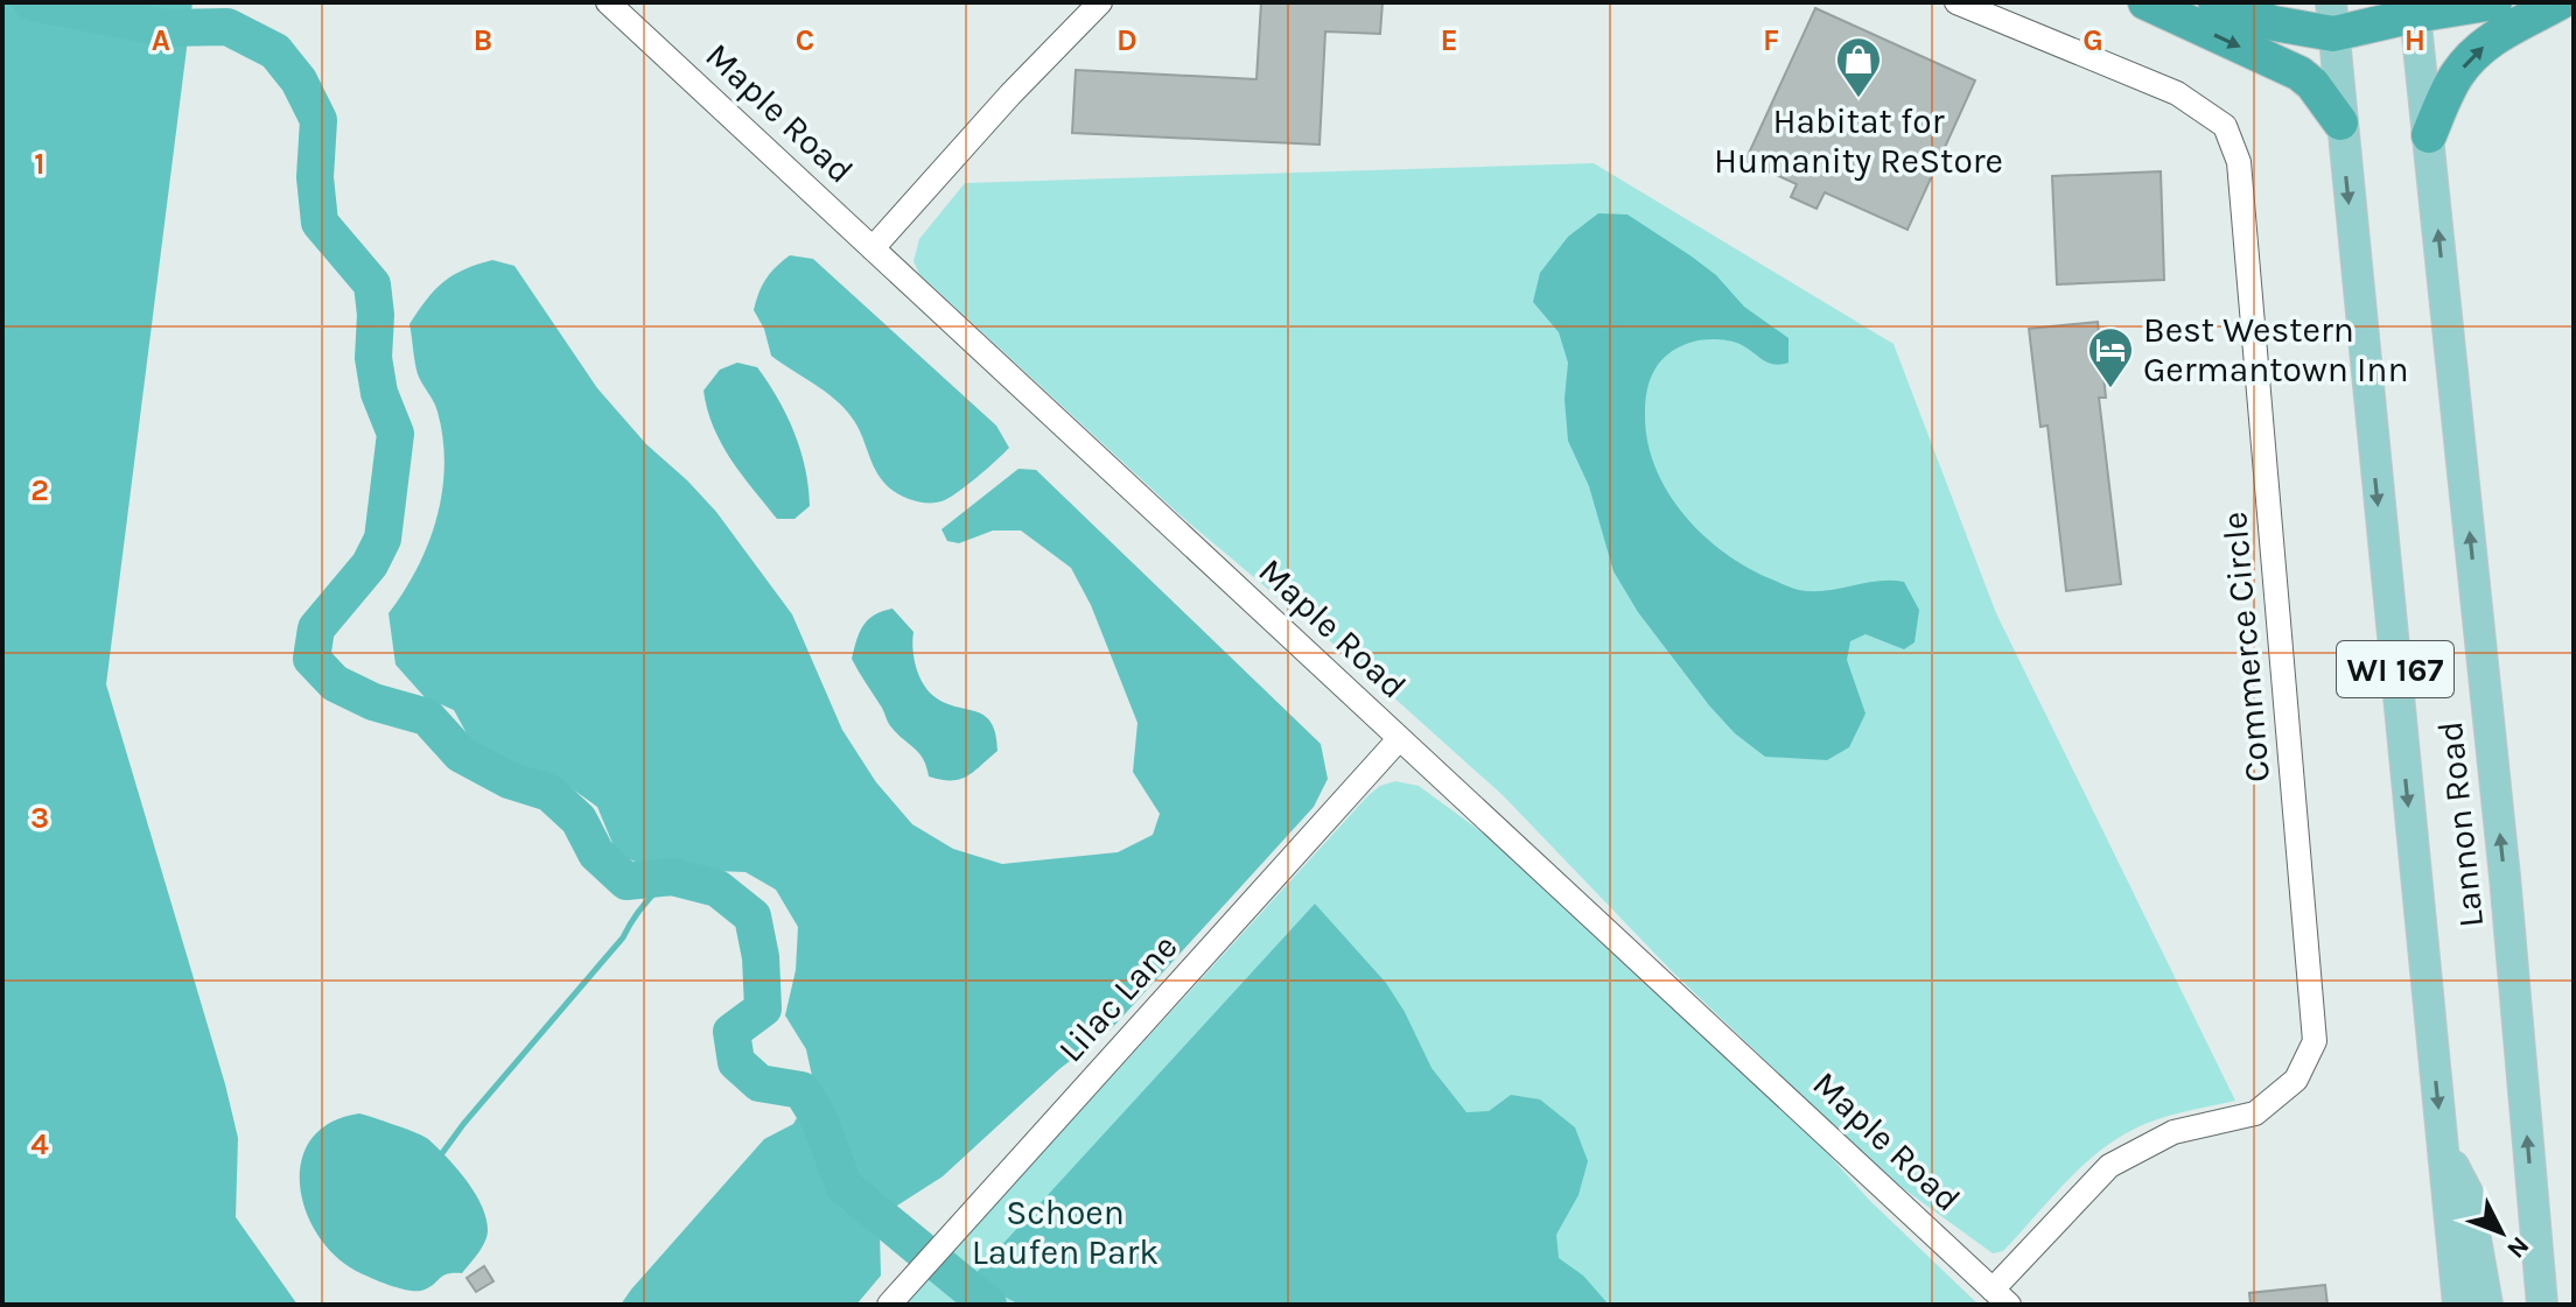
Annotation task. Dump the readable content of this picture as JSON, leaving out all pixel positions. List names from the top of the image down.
{
  "streets": {
    "main road": ["WI 167", "Lannon Road"],
    "street": ["Maple Road", "Commerce Circle", "Lilac Lane"]
  },
  "crossings": [
    ["Maple Road", "Commerce Circle"],
    ["Maple Road", "Lilac Lane"]
  ],
  "parks": ["Schoen Laufen Park"],
  "places": {
    "shop": ["Habitat for Humanity ReStore"],
    "hotel": ["Best Western Germantown Inn"]
  },
  "north": "bottom right",
  "grid": {
    "columns": [
      "A",
      "B",
      "C",
      "D",
      "E",
      "F",
      "G",
      "H"
    ],
    "rows": [
      "1",
      "2",
      "3",
      "4"
    ]
  }
}
